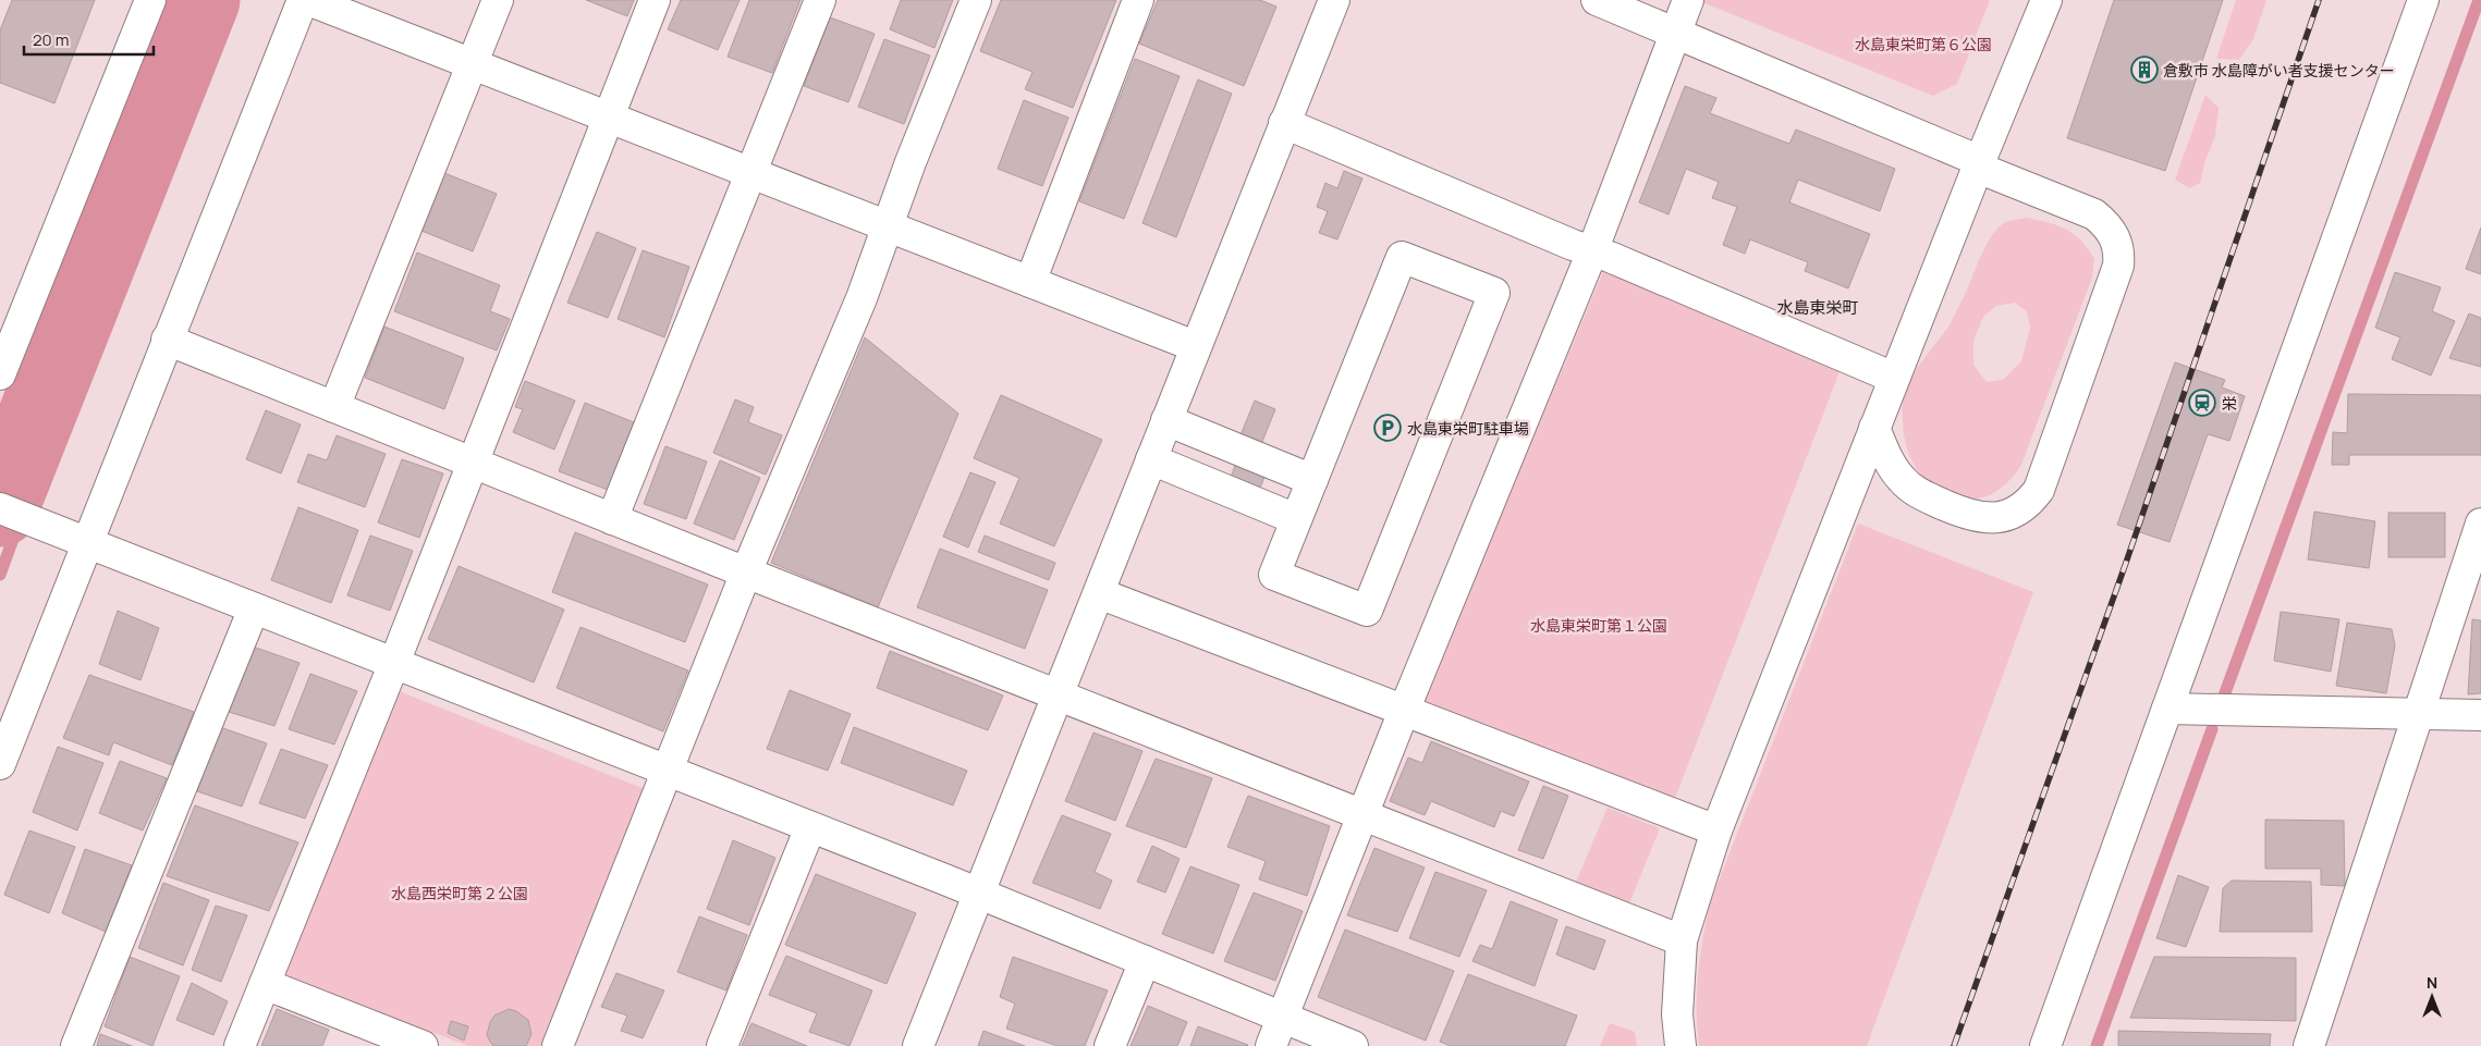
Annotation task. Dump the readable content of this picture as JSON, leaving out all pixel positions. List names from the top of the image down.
{
  "districts": ["水島東栄町"],
  "parks": ["水島東栄町第６公園", "水島東栄町第１公園", "水島西栄町第２公園"],
  "places": {
    "building": ["倉敷市 水島障がい者支援センター"],
    "station": ["栄"],
    "parking": ["水島東栄町駐車場"]
  },
  "scale_bar": "20 m",
  "north": "top"
}
